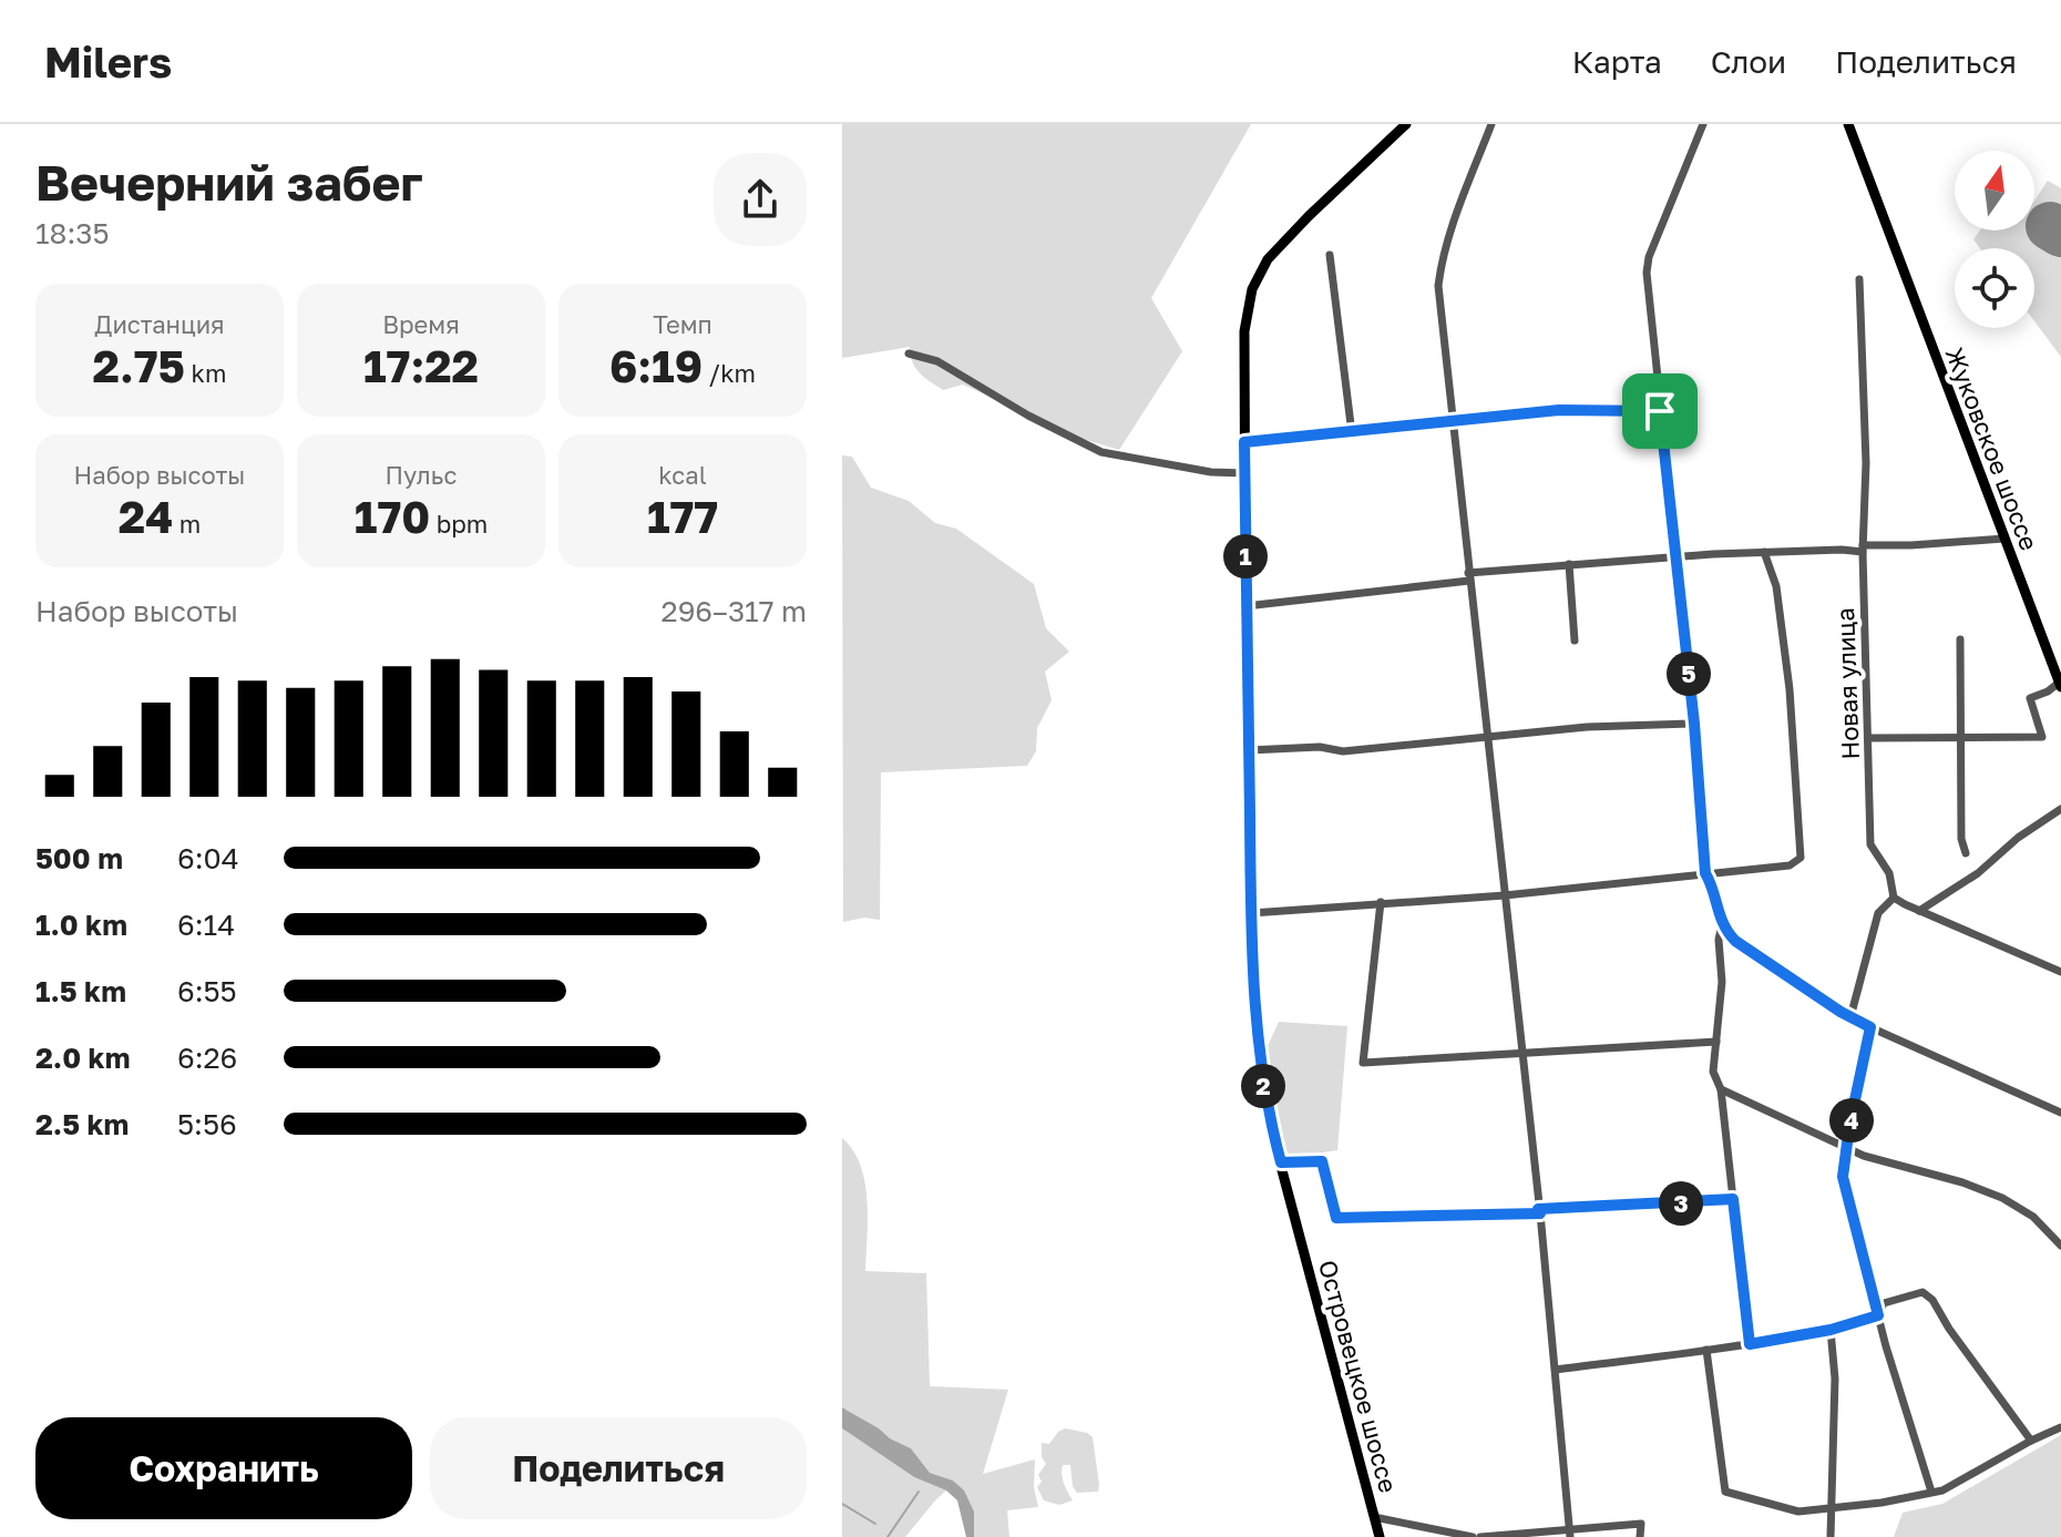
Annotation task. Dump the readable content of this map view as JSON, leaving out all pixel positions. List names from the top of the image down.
{
  "streets": {
    "main road": ["Жуковское шоссе", "Островецкое шоссе"],
    "street": ["Новая улица"]
  },
  "north": "top",
  "page": {
    "header": "Milers",
    "nav": ["Карта", "Слои", "Поделиться"],
    "heading": ["Вечерний забег", "18:35"],
    "stats": [
      ["Дистанция", "2.75 km"],
      ["Время", "17:22"],
      ["Темп", "6:19 /km"],
      ["Набор высоты", "24 m"],
      ["Пульс", "170 bpm"],
      ["kcal", "177"]
    ],
    "pins": [
      "1",
      "5",
      "2",
      "4",
      "3"
    ],
    "chart": ["Набор высоты", "296–317 m"],
    "list": [
      {
        "name": "500 m",
        "note": "6:04"
      },
      {
        "name": "1.0 km",
        "note": "6:14"
      },
      {
        "name": "1.5 km",
        "note": "6:55"
      },
      {
        "name": "2.0 km",
        "note": "6:26"
      },
      {
        "name": "2.5 km",
        "note": "5:56"
      }
    ],
    "buttons": ["Сохранить", "Поделиться"]
  }
}
